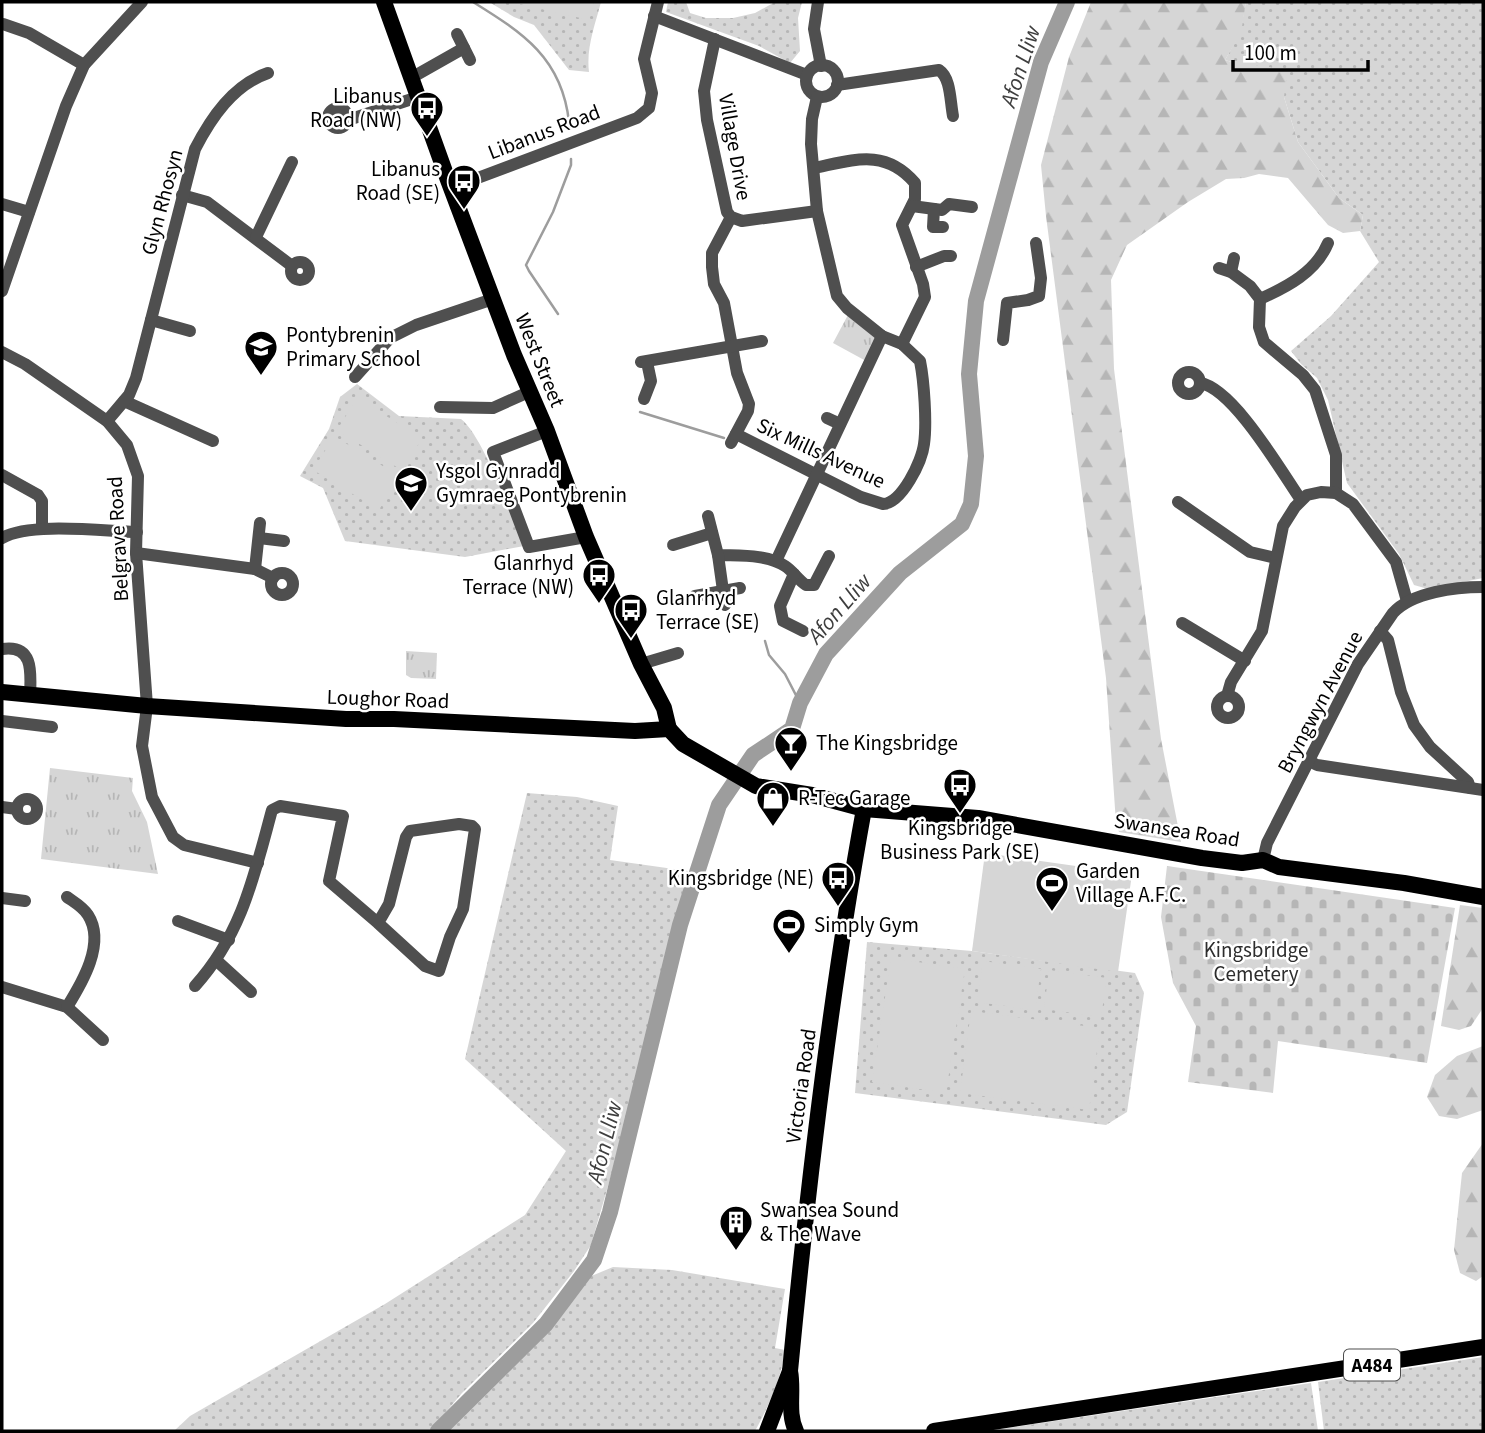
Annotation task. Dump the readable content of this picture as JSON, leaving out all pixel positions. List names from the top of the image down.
{
  "streets": {
    "main road": [
      "West Street",
      "Loughor Road",
      "Swansea Road",
      "Victoria Road",
      "A484"
    ],
    "street": [
      "Libanus Road",
      "Village Drive",
      "Glyn Rhosyn",
      "Six Mills Avenue",
      "Belgrave Road",
      "Bryngwyn Avenue"
    ]
  },
  "crossings": [
    ["Libanus Road", "West Street"],
    ["Glyn Rhosyn", "Belgrave Road"],
    ["West Street", "Loughor Road"],
    ["West Street", "Swansea Road"],
    ["Belgrave Road", "Loughor Road"],
    ["Loughor Road", "Swansea Road"],
    ["Bryngwyn Avenue", "Swansea Road"],
    ["Swansea Road", "Victoria Road"]
  ],
  "water": ["Afon Lliw"],
  "parks": ["Kingsbridge Cemetery"],
  "places": {
    "bus stop": [
      "Libanus Road (NW)",
      "Libanus Road (SE)",
      "Glanrhyd Terrace (NW)",
      "Glanrhyd Terrace (SE)",
      "Kingsbridge Business Park (SE)",
      "Kingsbridge (NE)"
    ],
    "school or university": ["Pontybrenin Primary School", "Ysgol Gynradd Gymraeg Pontybrenin"],
    "bar": ["The Kingsbridge"],
    "shop": ["R-Tec Garage"],
    "sports": ["Garden Village A.F.C.", "Simply Gym"],
    "building": ["Swansea Sound & The Wave"]
  },
  "scale_bar": "100 m"
}
